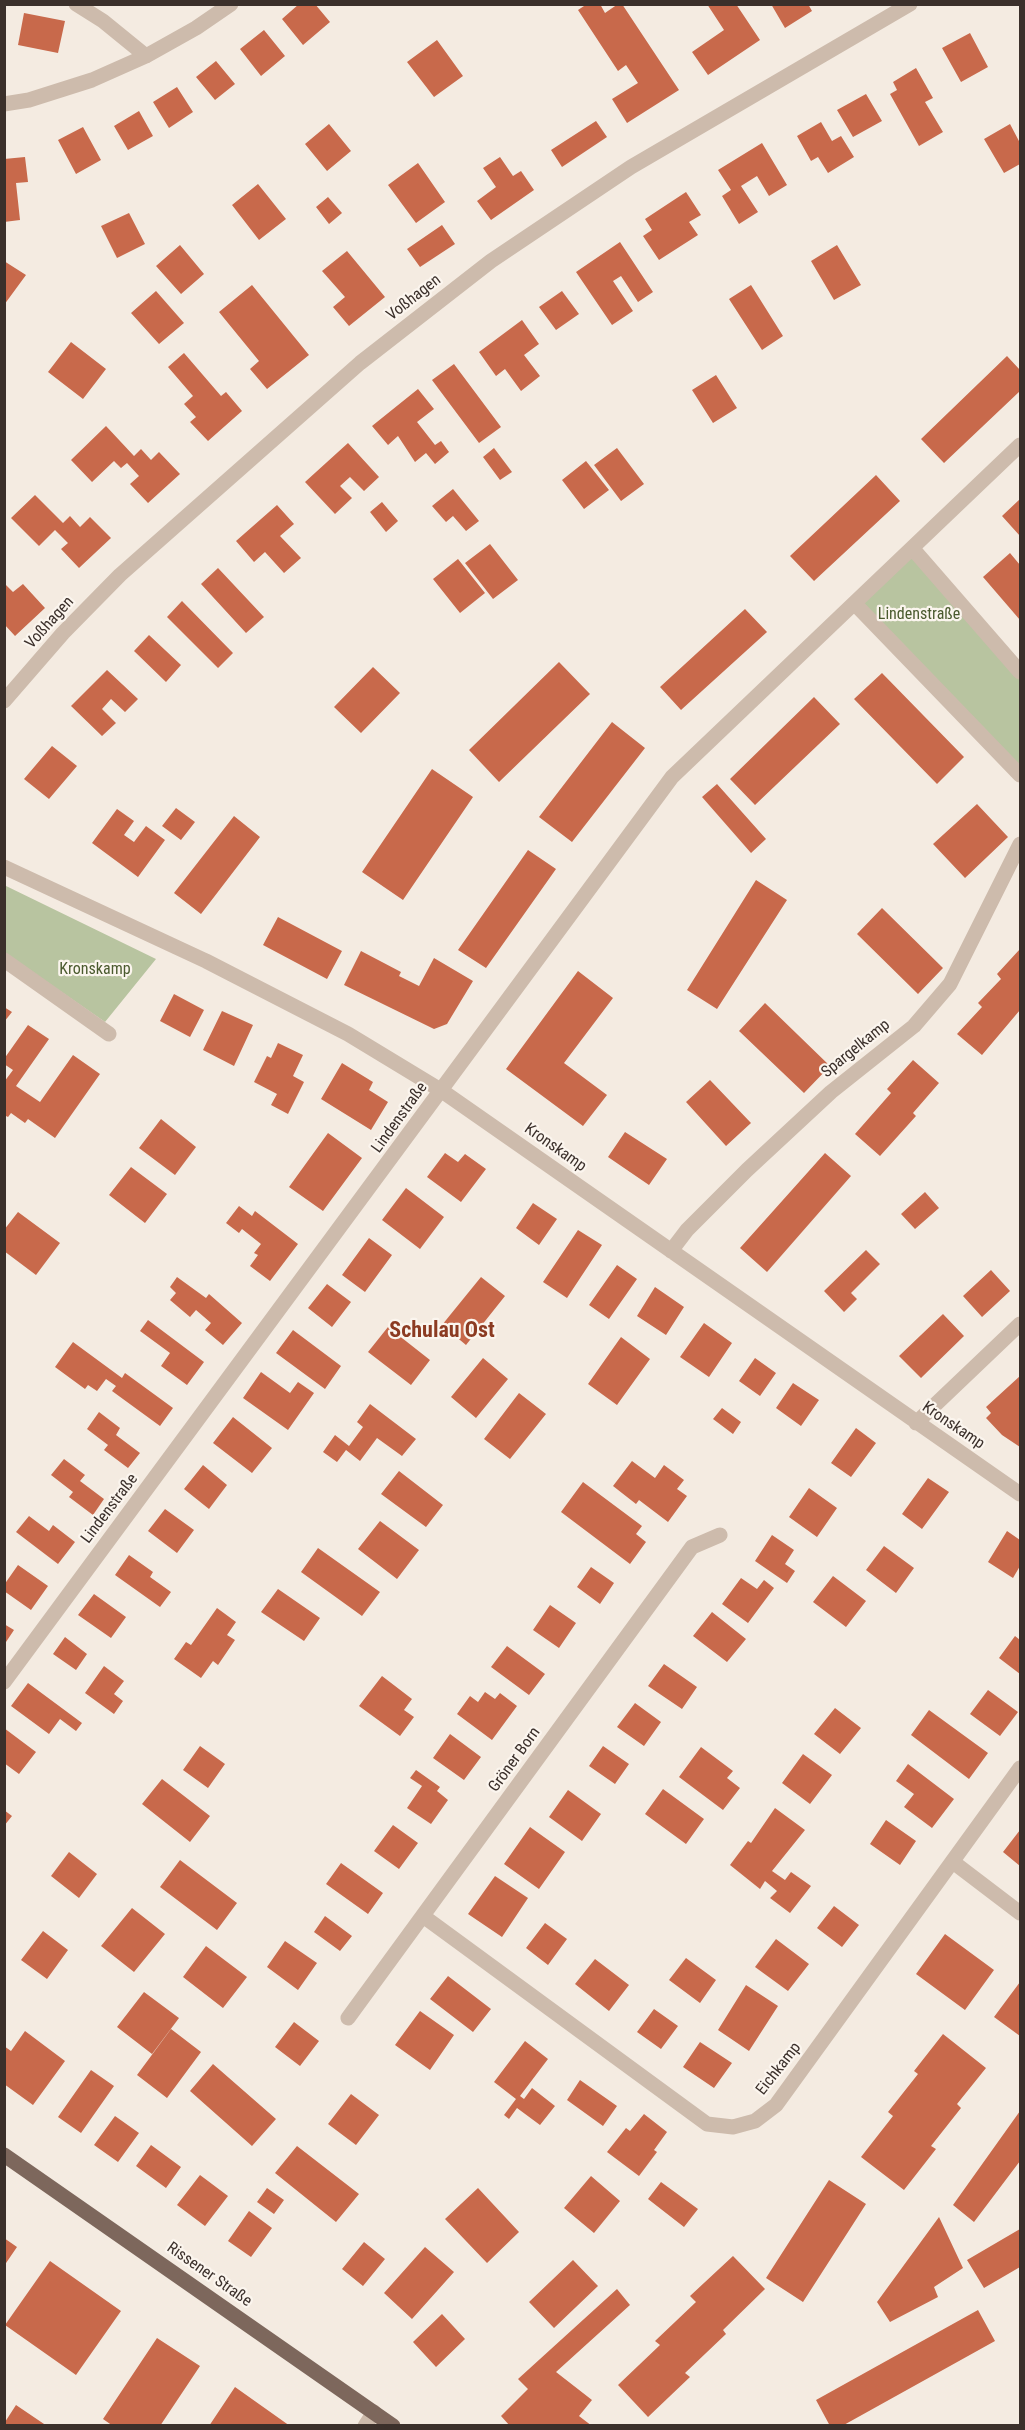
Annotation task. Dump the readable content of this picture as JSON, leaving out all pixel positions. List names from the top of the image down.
{
  "streets": {
    "main road": ["Rissener Straße"],
    "street": [
      "Voßhagen",
      "Spargelkamp",
      "Lindenstraße",
      "Kronskamp",
      "Gröner Born",
      "Eichkamp"
    ]
  },
  "crossings": [
    ["Spargelkamp", "Kronskamp"],
    ["Lindenstraße", "Kronskamp"],
    ["Gröner Born", "Eichkamp"]
  ],
  "districts": ["Schulau Ost"],
  "parks": ["Lindenstraße", "Kronskamp"]
}
